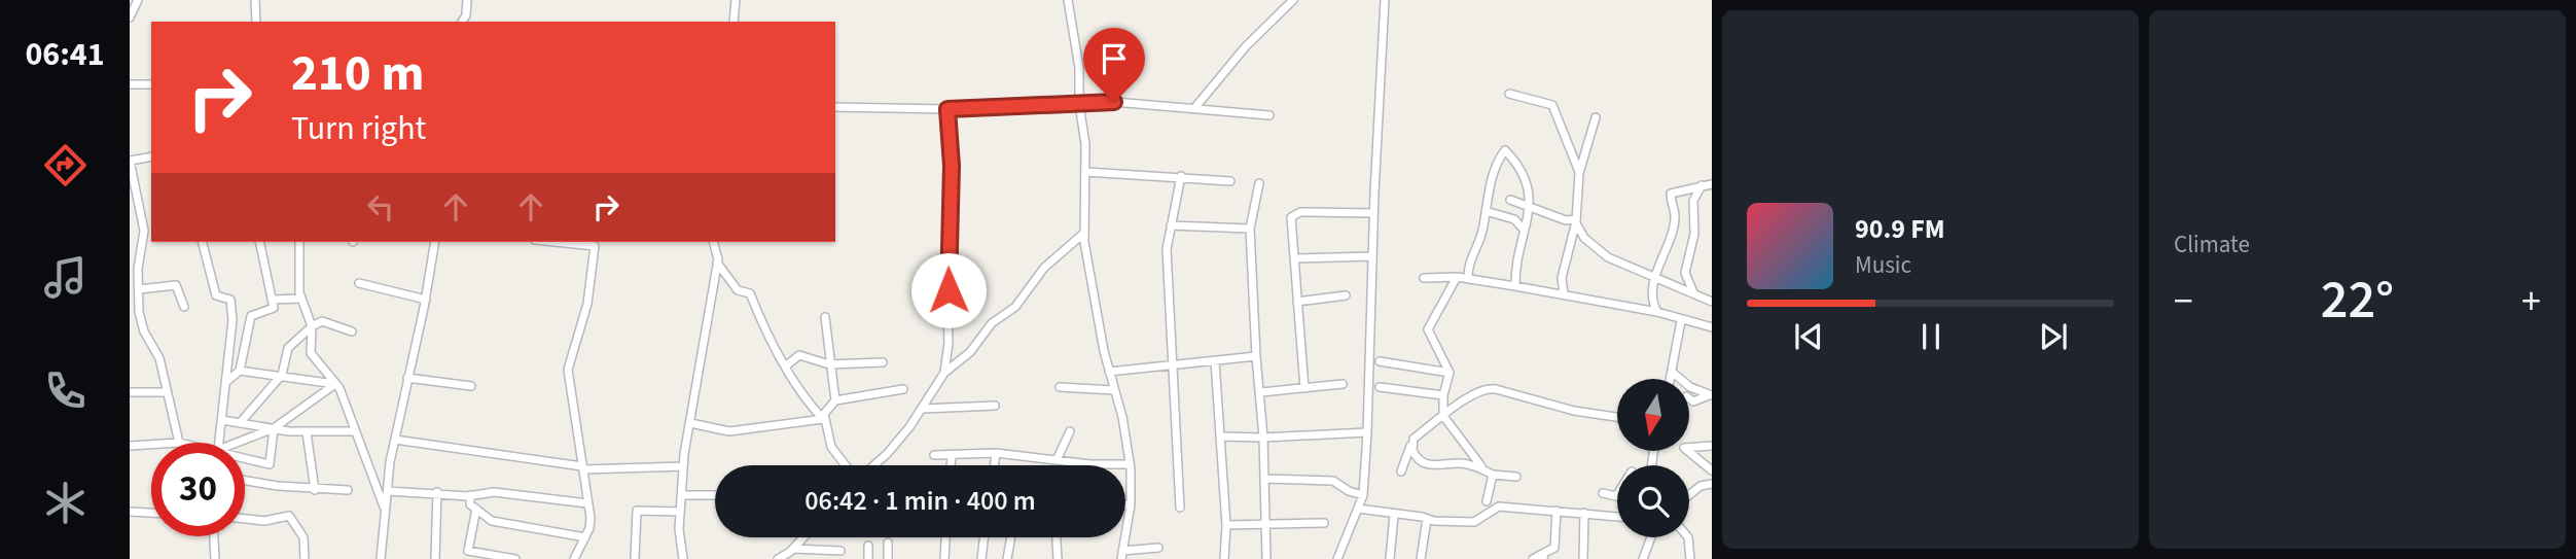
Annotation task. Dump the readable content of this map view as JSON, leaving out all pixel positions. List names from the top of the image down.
{
  "north": "bottom",
  "page": {
    "tabs": "06:41",
    "tile": "Climate",
    "turn": ["210 m", "Turn right"],
    "song": ["90.9 FM", "Music"],
    "heat": ["−", "22°", "+"],
    "limit": "30",
    "trip": "06:42 · 1 min · 400 m"
  }
}
